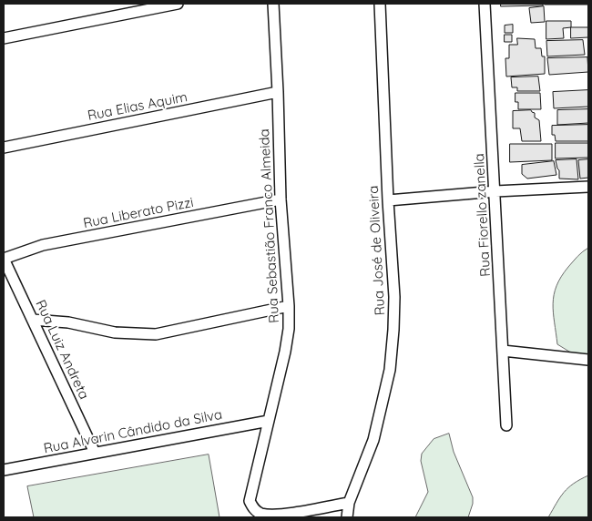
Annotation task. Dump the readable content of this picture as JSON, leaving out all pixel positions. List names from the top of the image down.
{
  "streets": {
    "street": [
      "Rua Elias Aquim",
      "Rua Liberato Pizzi",
      "Rua Fiorello zanella",
      "Rua Sebastião Franco Almeida",
      "Rua José de Oliveira",
      "Rua Luiz Andreta",
      "Rua Alvarin Cândido da Silva"
    ]
  },
  "crossings": [
    ["Rua Elias Aquim", "Rua Sebastião Franco Almeida"],
    ["Rua Liberato Pizzi", "Rua Sebastião Franco Almeida"],
    ["Rua Liberato Pizzi", "Rua Luiz Andreta"],
    ["Rua Sebastião Franco Almeida", "Rua José de Oliveira"],
    ["Rua Sebastião Franco Almeida", "Rua Alvarin Cândido da Silva"],
    ["Rua Luiz Andreta", "Rua Alvarin Cândido da Silva"]
  ]
}
